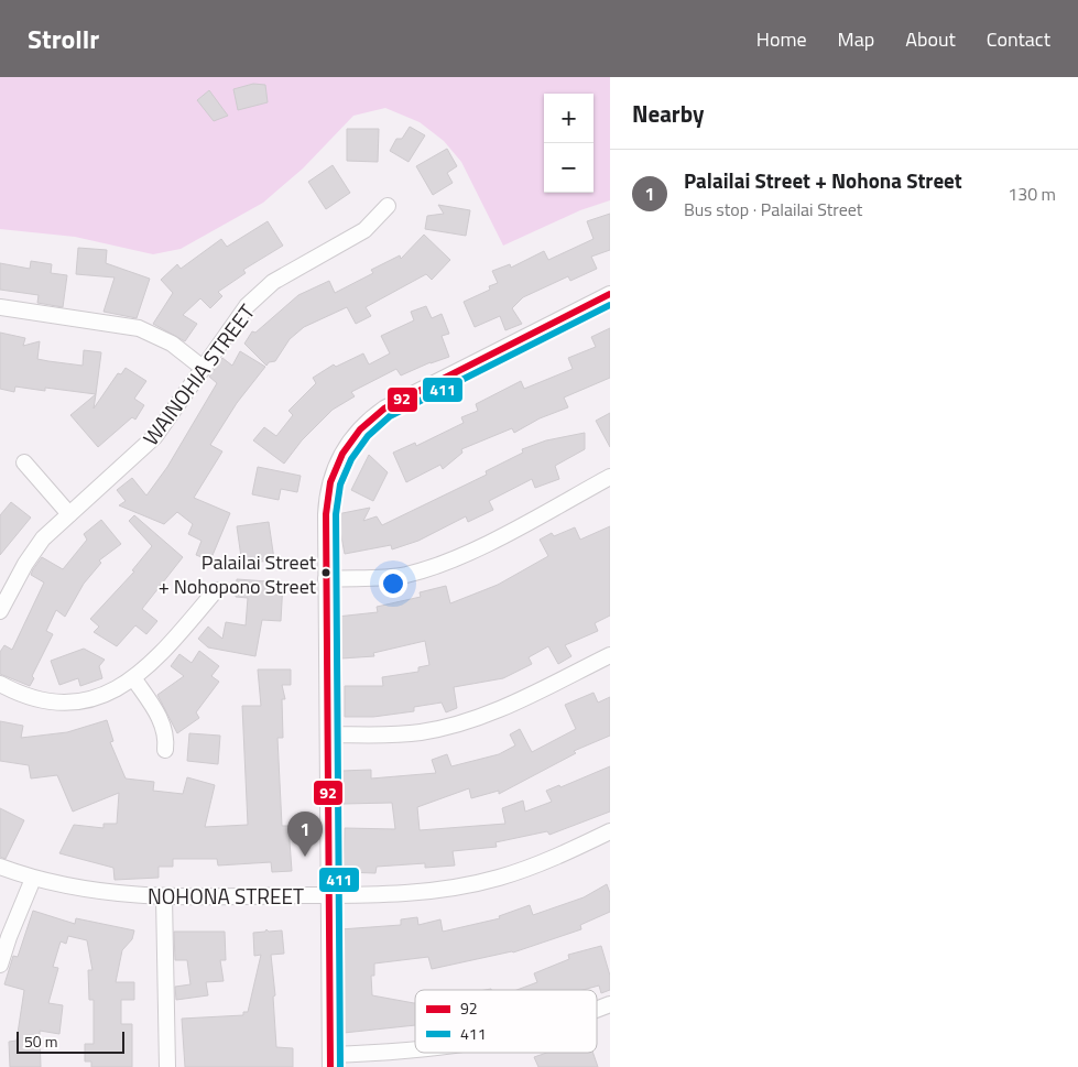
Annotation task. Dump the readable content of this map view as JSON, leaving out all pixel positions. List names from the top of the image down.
{
  "streets": {
    "street": ["WAINOHIA STREET", "NOHONA STREET"]
  },
  "places": ["Palailai Street + Nohopono Street"],
  "lines": ["transit line 92", "transit line 411"],
  "legend": ["92", "411"],
  "scale_bar": "50 m",
  "page": {
    "header": "Strollr",
    "nav": [
      "Home",
      "Map",
      "About",
      "Contact"
    ],
    "heading": "Nearby",
    "map_buttons": ["+", "−"],
    "list": [
      {
        "mark": "1",
        "name": "Palailai Street + Nohona Street",
        "note": "Bus stop · Palailai Street",
        "value": "130 m"
      }
    ],
    "pins": "1",
    "scale": "50 m"
  }
}
